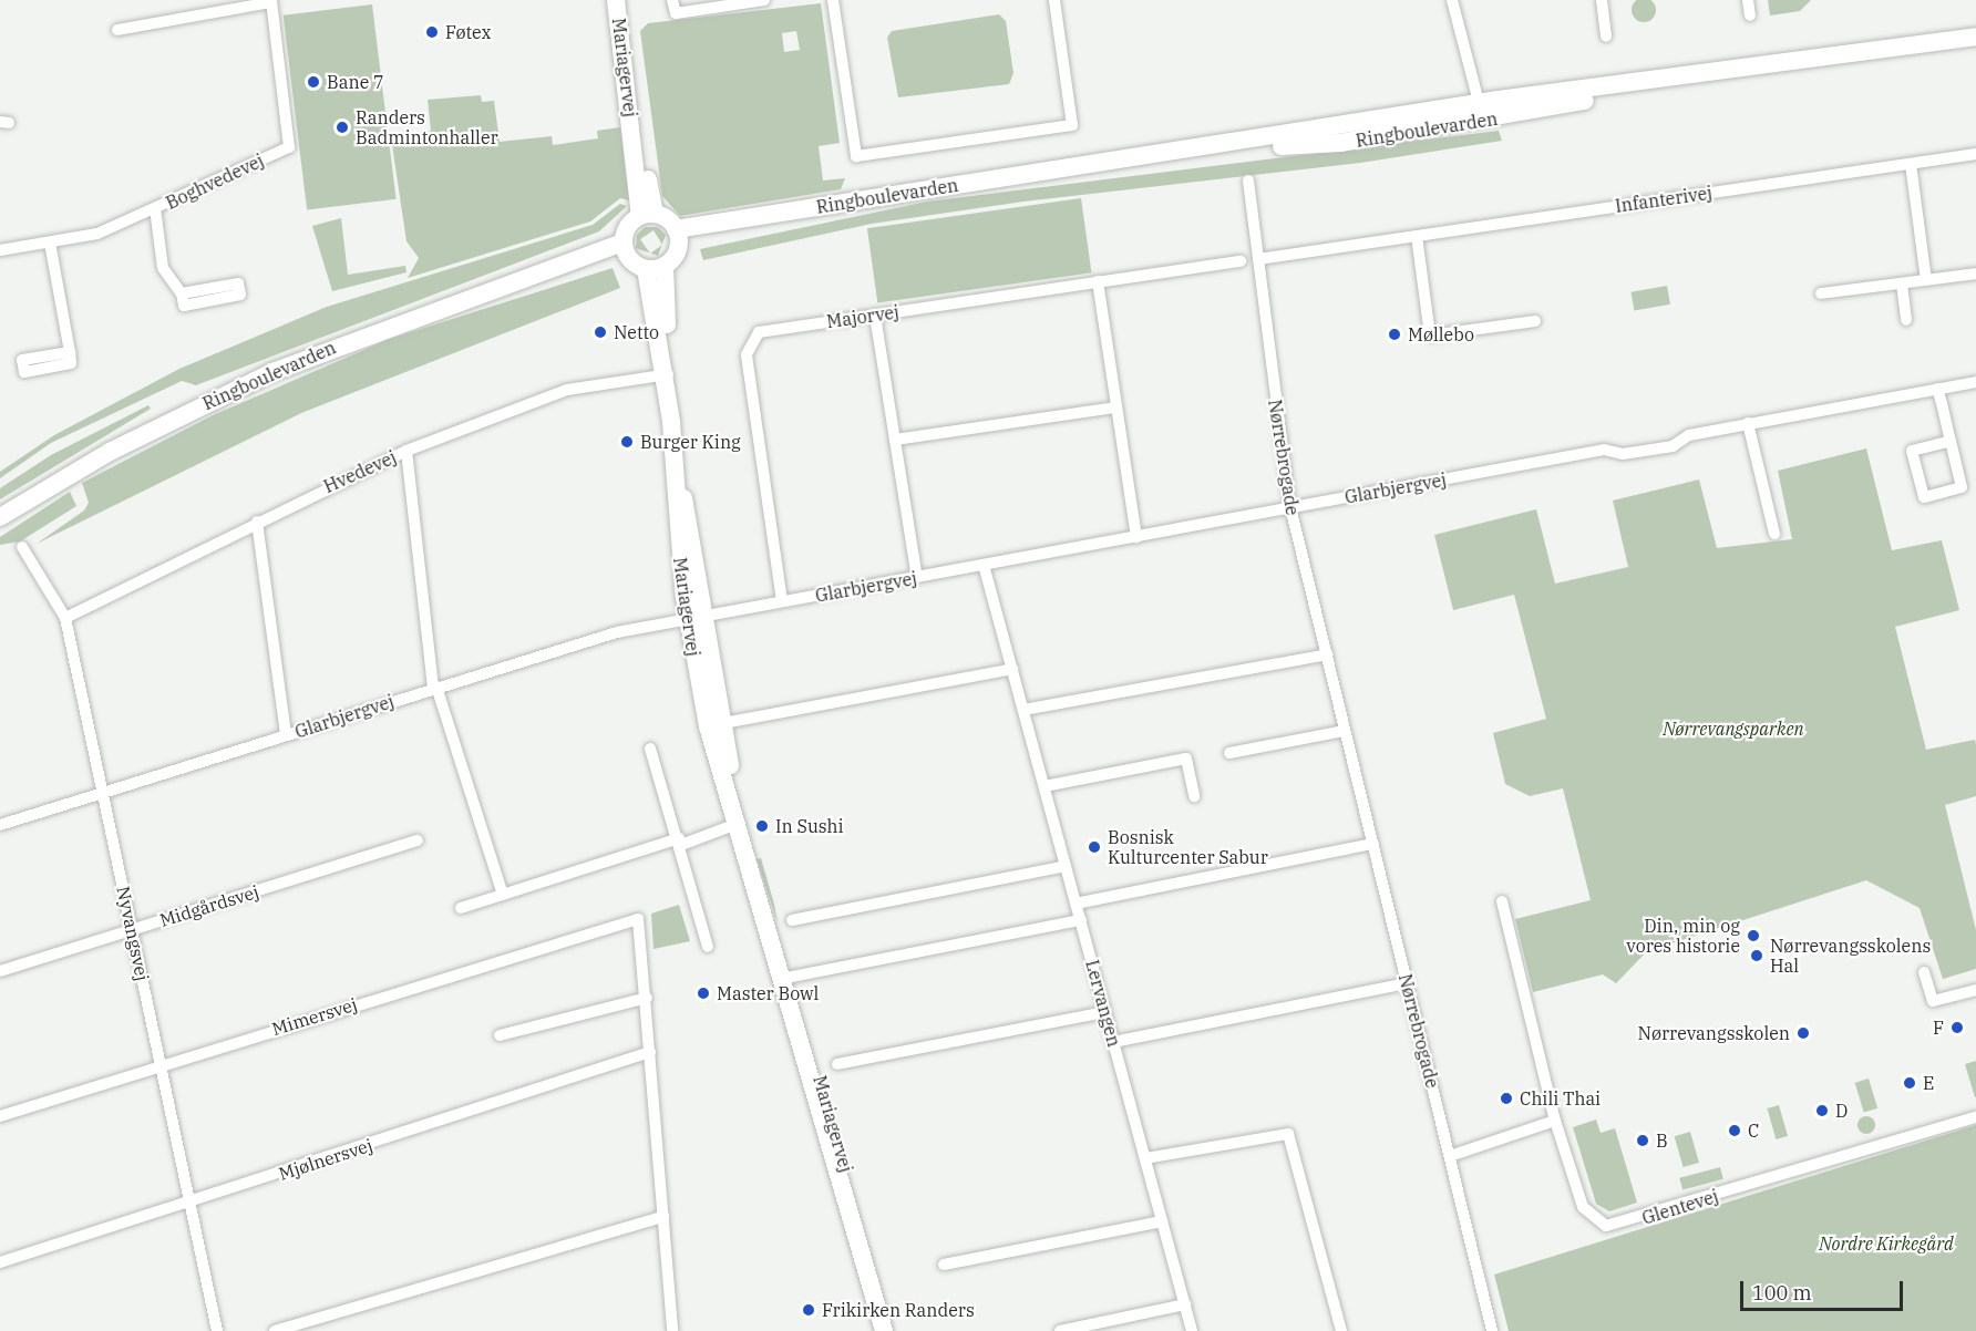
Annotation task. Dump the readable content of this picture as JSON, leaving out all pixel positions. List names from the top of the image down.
{
  "streets": {
    "main road": ["Mariagervej", "Ringboulevarden"],
    "street": [
      "Boghvedevej",
      "Infanterivej",
      "Majorvej",
      "Nørrebrogade",
      "Hvedevej",
      "Glarbjergvej",
      "Midgårdsvej",
      "Nyvangsvej",
      "Lervangen",
      "Mimersvej",
      "Mjølnersvej",
      "Glentevej"
    ]
  },
  "crossings": [
    ["Mariagervej", "Hvedevej"],
    ["Mariagervej", "Glarbjergvej"],
    ["Infanterivej", "Nørrebrogade"],
    ["Majorvej", "Glarbjergvej"],
    ["Nørrebrogade", "Glarbjergvej"],
    ["Hvedevej", "Nyvangsvej"],
    ["Glarbjergvej", "Nyvangsvej"],
    ["Glarbjergvej", "Lervangen"],
    ["Midgårdsvej", "Nyvangsvej"],
    ["Nyvangsvej", "Mimersvej"],
    ["Nyvangsvej", "Mjølnersvej"]
  ],
  "parks": ["Nørrevangsparken", "Nordre Kirkegård"],
  "places": [
    "Føtex",
    "Bane 7",
    "Randers Badmintonhaller",
    "Netto",
    "Møllebo",
    "Burger King",
    "In Sushi",
    "Bosnisk Kulturcenter Sabur",
    "Din, min og vores historie",
    "Nørrevangsskolens Hal",
    "Master Bowl",
    "F",
    "Nørrevangsskolen",
    "E",
    "Chili Thai",
    "D",
    "C",
    "B",
    "Frikirken Randers"
  ],
  "scale_bar": "100 m"
}
